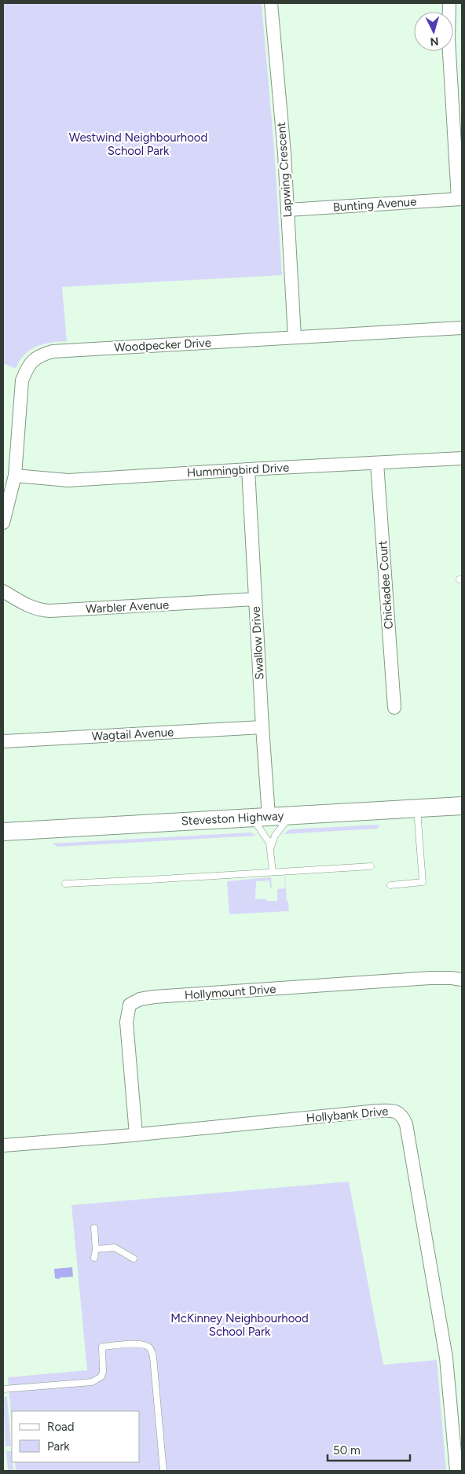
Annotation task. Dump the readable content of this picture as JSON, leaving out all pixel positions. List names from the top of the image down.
{
  "streets": {
    "main road": ["Steveston Highway"],
    "street": [
      "Lapwing Crescent",
      "Bunting Avenue",
      "Woodpecker Drive",
      "Hummingbird Drive",
      "Chickadee Court",
      "Warbler Avenue",
      "Swallow Drive",
      "Wagtail Avenue",
      "Hollymount Drive",
      "Hollybank Drive"
    ]
  },
  "crossings": [
    ["Lapwing Crescent", "Bunting Avenue"],
    ["Lapwing Crescent", "Woodpecker Drive"],
    ["Woodpecker Drive", "Hummingbird Drive"],
    ["Hummingbird Drive", "Chickadee Court"],
    ["Hummingbird Drive", "Swallow Drive"],
    ["Warbler Avenue", "Swallow Drive"],
    ["Swallow Drive", "Wagtail Avenue"],
    ["Swallow Drive", "Steveston Highway"],
    ["Hollymount Drive", "Hollybank Drive"]
  ],
  "parks": ["Westwind Neighbourhood School Park", "McKinney Neighbourhood School Park"],
  "legend": ["Road", "Park"],
  "scale_bar": "50 m",
  "north": "bottom"
}
